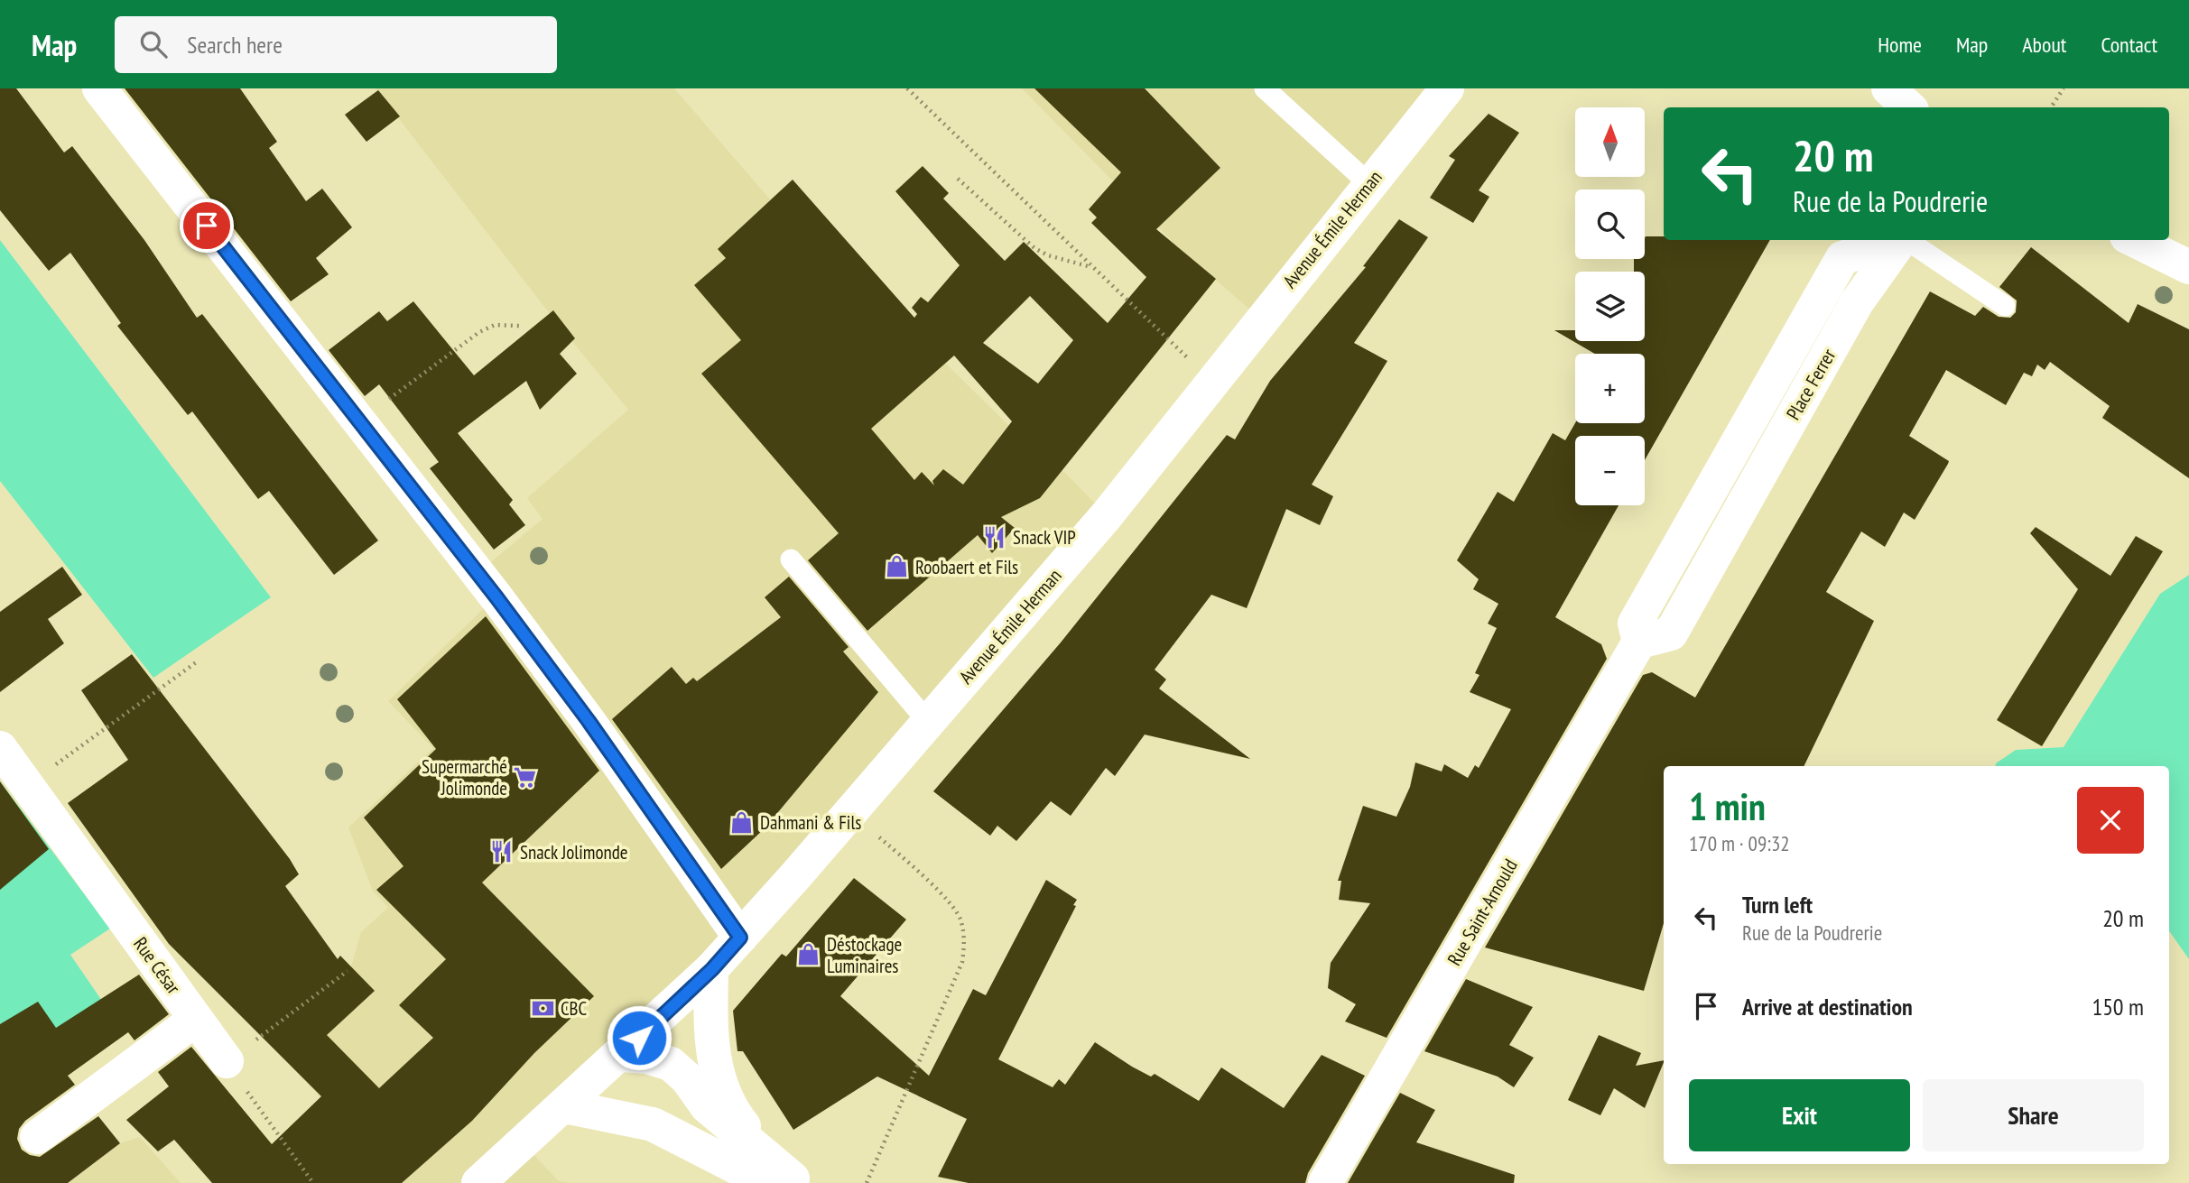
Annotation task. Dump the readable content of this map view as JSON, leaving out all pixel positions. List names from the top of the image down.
{
  "streets": {
    "street": [
      "Avenue Émile Herman",
      "Place Ferrer",
      "Rue Saint-Arnould",
      "Rue César"
    ]
  },
  "crossings": [
    ["Place Ferrer", "Rue Saint-Arnould"]
  ],
  "places": {
    "restaurant": ["Snack VIP", "Snack Jolimonde"],
    "shop": ["Roobaert et Fils", "Dahmani & Fils", "Déstockage Luminaires"],
    "supermarket": ["Supermarché Jolimonde"],
    "bank": ["CBC"]
  },
  "north": "top",
  "page": {
    "header": "Map",
    "search": "Search here",
    "nav": [
      "Home",
      "Map",
      "About",
      "Contact"
    ],
    "map_buttons": ["+", "−"],
    "turn": ["20 m", "Rue de la Poudrerie"],
    "heading": ["1 min", "170 m · 09:32"],
    "list": [
      {
        "name": "Turn left",
        "note": "Rue de la Poudrerie",
        "value": "20 m"
      },
      {
        "name": "Arrive at destination",
        "value": "150 m"
      }
    ],
    "buttons": ["Exit", "Share"]
  }
}
